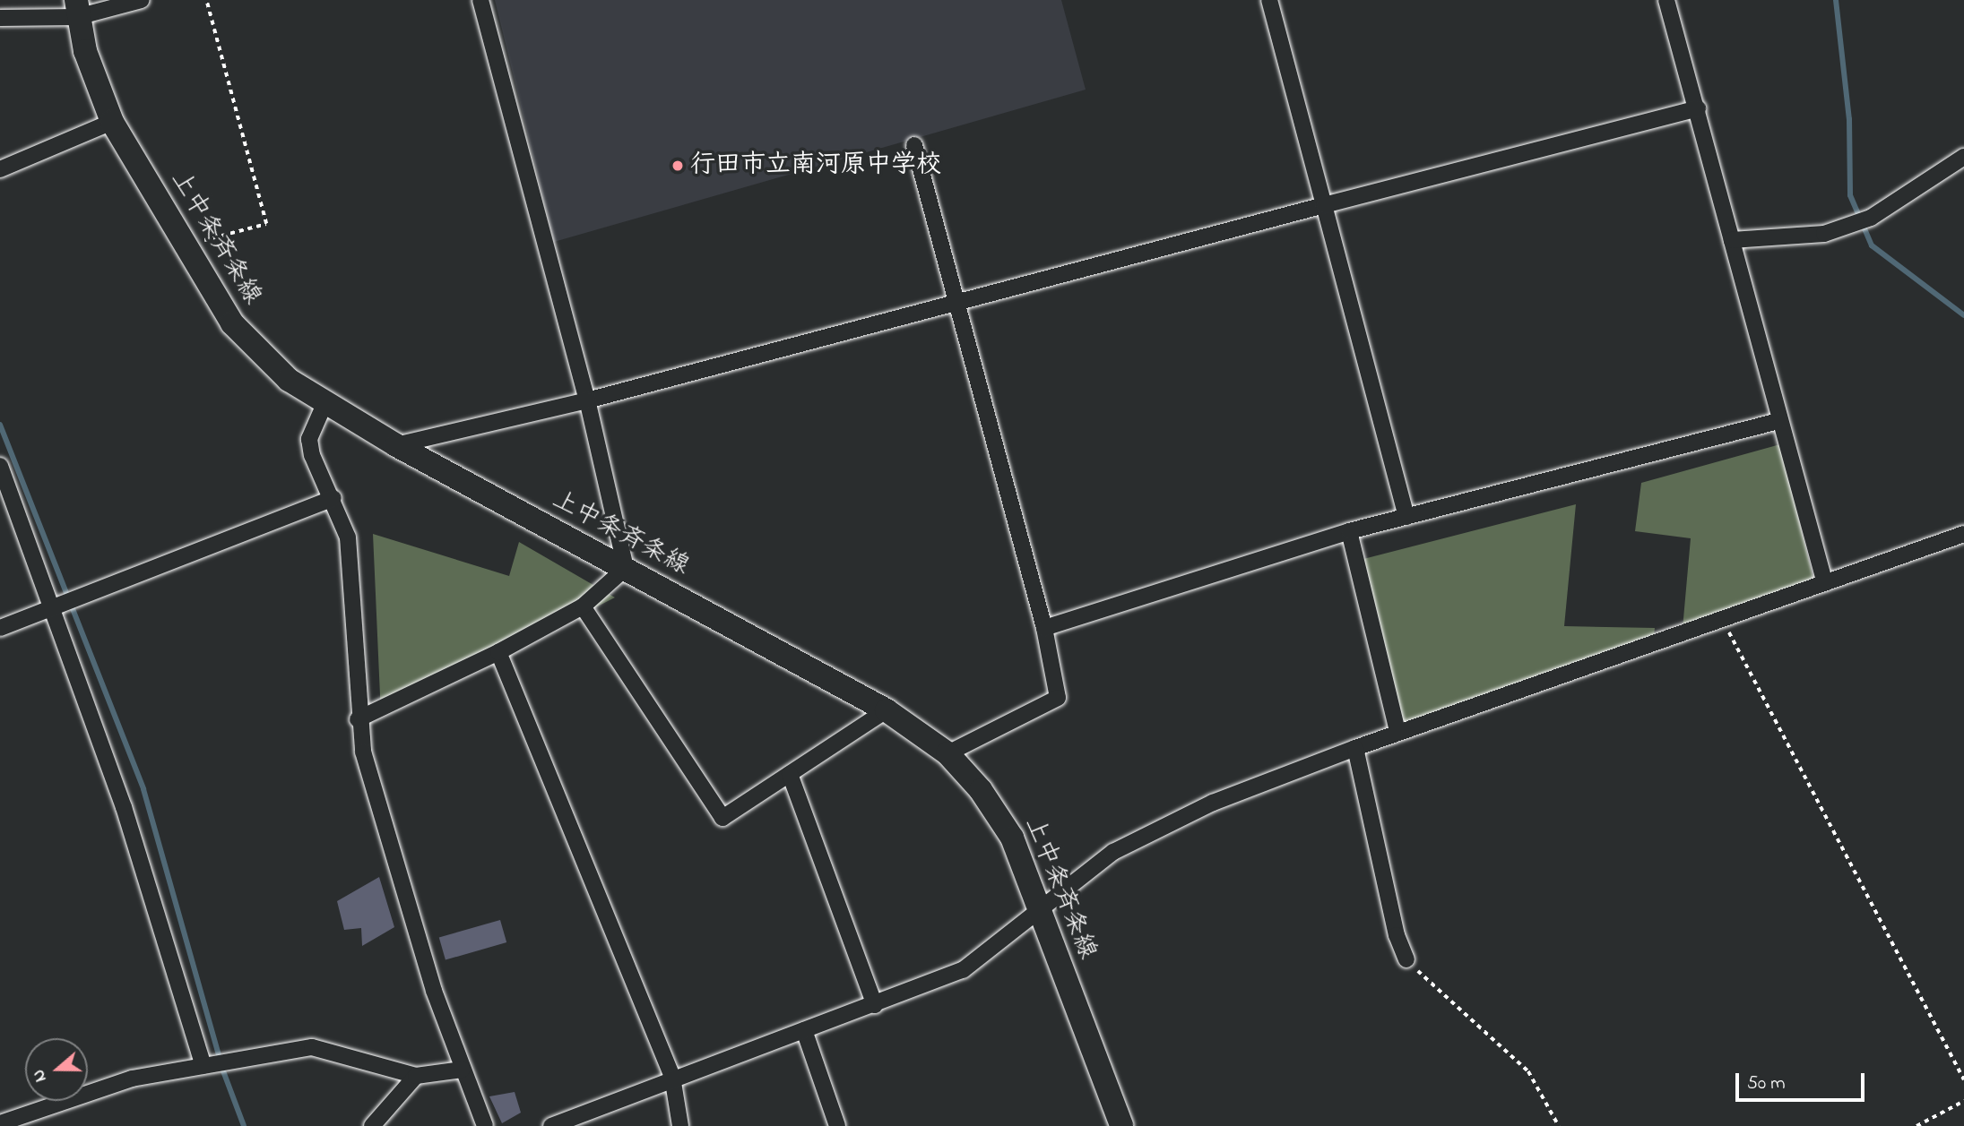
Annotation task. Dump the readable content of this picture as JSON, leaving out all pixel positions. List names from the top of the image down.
{
  "streets": {
    "main road": ["上中条斉条線"]
  },
  "places": ["行田市立南河原中学校"],
  "scale_bar": "50 m",
  "north": "left"
}
